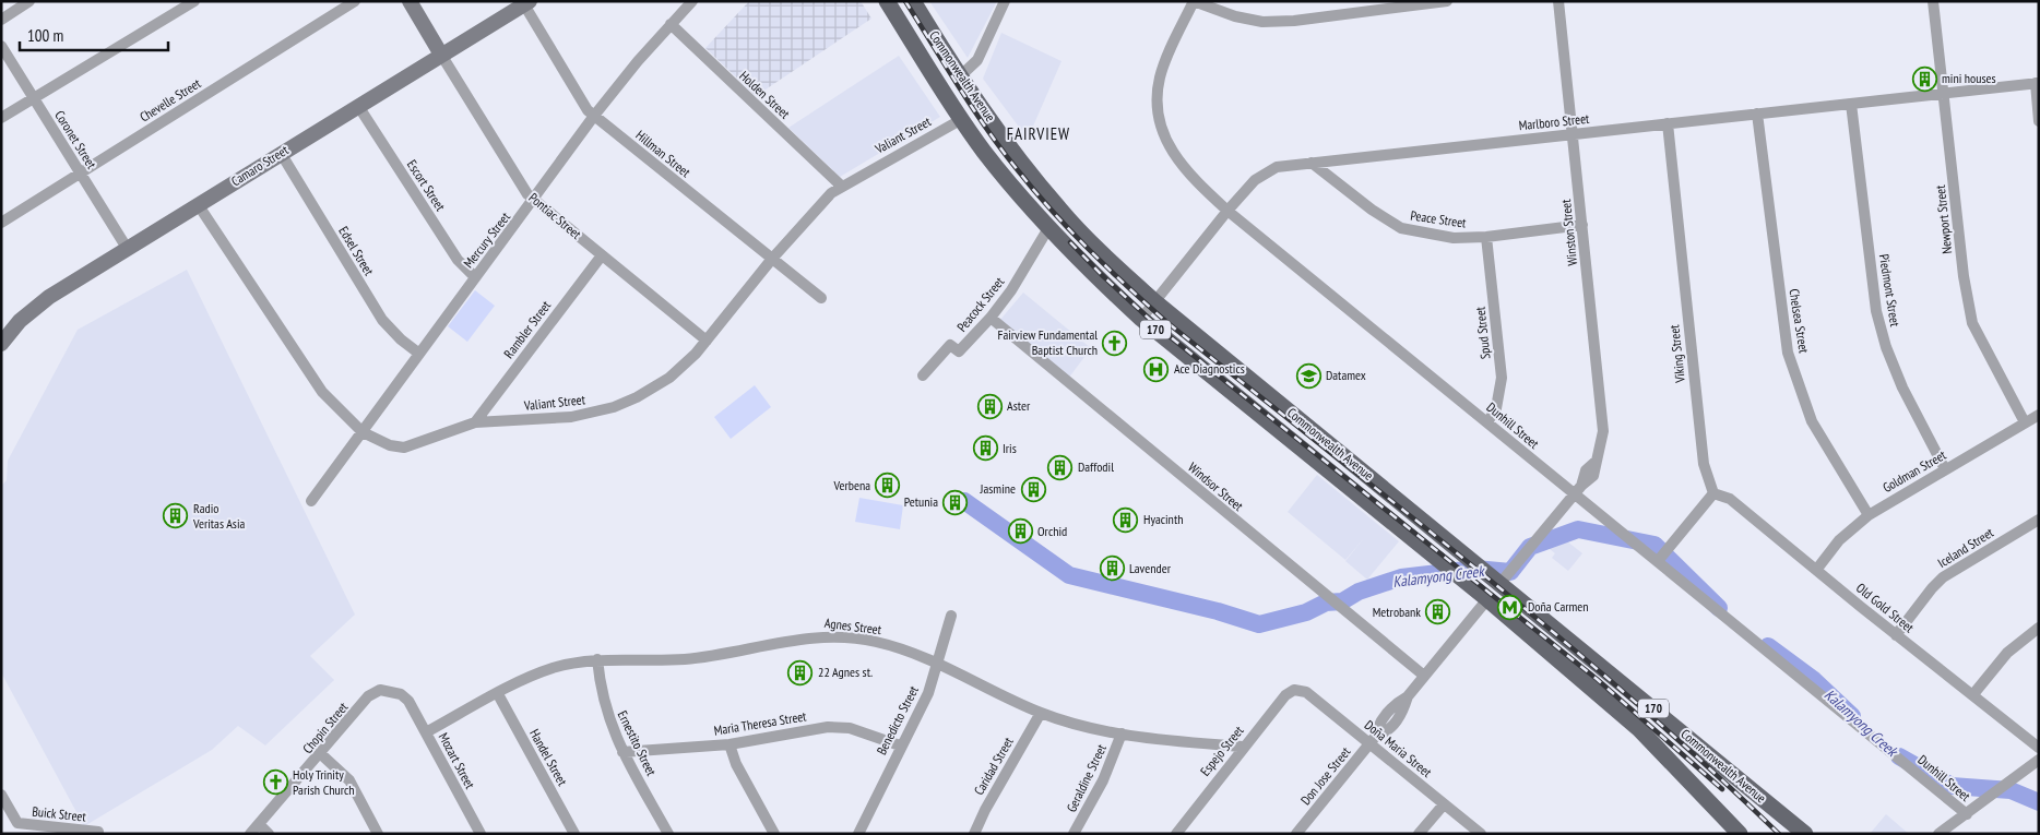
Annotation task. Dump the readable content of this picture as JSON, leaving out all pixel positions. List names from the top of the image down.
{
  "streets": {
    "main road": ["Commonwealth Avenue", "170"],
    "street": [
      "Holden Street",
      "Chevelle Street",
      "Marlboro Street",
      "Valiant Street",
      "Coronet Street",
      "Hillman Street",
      "Camaro Street",
      "Escort Street",
      "Pontiac Street",
      "Peace Street",
      "Newport Street",
      "Winston Street",
      "Mercury Street",
      "Edsel Street",
      "Piedmont Street",
      "Peacock Street",
      "Chelsea Street",
      "Rambler Street",
      "Spud Street",
      "Viking Street",
      "Dunhill Street",
      "Goldman Street",
      "Windsor Street",
      "Iceland Street",
      "Old Gold Street",
      "Agnes Street",
      "Benedicto Street",
      "Maria Theresa Street",
      "Chopin Street",
      "Ernestito Street",
      "Doña Maria Street",
      "Espejo Street",
      "Handel Street",
      "Mozart Street",
      "Caridad Street",
      "Don Jose Street",
      "Geraldine Street",
      "Buick Street"
    ]
  },
  "crossings": [
    ["Commonwealth Avenue", "Marlboro Street"],
    ["Commonwealth Avenue", "Valiant Street"],
    ["Commonwealth Avenue", "Winston Street"],
    ["Commonwealth Avenue", "Peacock Street"],
    ["Commonwealth Avenue", "Don Jose Street"],
    ["Holden Street", "Valiant Street"],
    ["Holden Street", "Mercury Street"],
    ["Chevelle Street", "Coronet Street"],
    ["Marlboro Street", "Peace Street"],
    ["Marlboro Street", "Newport Street"],
    ["Marlboro Street", "Winston Street"],
    ["Marlboro Street", "Piedmont Street"],
    ["Marlboro Street", "Chelsea Street"],
    ["Marlboro Street", "Viking Street"],
    ["Marlboro Street", "Dunhill Street"],
    ["Valiant Street", "Hillman Street"],
    ["Valiant Street", "Camaro Street"],
    ["Valiant Street", "Pontiac Street"],
    ["Valiant Street", "Mercury Street"],
    ["Valiant Street", "Rambler Street"],
    ["Coronet Street", "Camaro Street"],
    ["Hillman Street", "Camaro Street"],
    ["Hillman Street", "Mercury Street"],
    ["Camaro Street", "Escort Street"],
    ["Camaro Street", "Pontiac Street"],
    ["Camaro Street", "Edsel Street"],
    ["Escort Street", "Mercury Street"],
    ["Pontiac Street", "Mercury Street"],
    ["Pontiac Street", "Rambler Street"],
    ["Peace Street", "Winston Street"],
    ["Peace Street", "Spud Street"],
    ["Newport Street", "Goldman Street"],
    ["Winston Street", "Dunhill Street"],
    ["Mercury Street", "Edsel Street"],
    ["Piedmont Street", "Goldman Street"],
    ["Peacock Street", "Windsor Street"],
    ["Chelsea Street", "Goldman Street"],
    ["Spud Street", "Dunhill Street"],
    ["Viking Street", "Old Gold Street"],
    ["Goldman Street", "Old Gold Street"],
    ["Windsor Street", "Don Jose Street"],
    ["Iceland Street", "Old Gold Street"],
    ["Agnes Street", "Benedicto Street"],
    ["Agnes Street", "Ernestito Street"],
    ["Agnes Street", "Espejo Street"],
    ["Agnes Street", "Handel Street"],
    ["Agnes Street", "Mozart Street"],
    ["Agnes Street", "Caridad Street"],
    ["Agnes Street", "Geraldine Street"],
    ["Benedicto Street", "Maria Theresa Street"],
    ["Maria Theresa Street", "Ernestito Street"],
    ["Chopin Street", "Mozart Street"],
    ["Doña Maria Street", "Espejo Street"],
    ["Doña Maria Street", "Don Jose Street"]
  ],
  "districts": ["FAIRVIEW"],
  "water": ["Kalamyong Creek"],
  "places": {
    "building": [
      "mini houses",
      "Aster",
      "Iris",
      "Daffodil",
      "Verbena",
      "Jasmine",
      "Petunia",
      "Radio Veritas Asia",
      "Hyacinth",
      "Orchid",
      "Lavender",
      "Metrobank",
      "22 Agnes st."
    ],
    "church": ["Fairview Fundamental Baptist Church", "Holy Trinity Parish Church"],
    "hospital": ["Ace Diagnostics"],
    "school or university": ["Datamex"],
    "metro station": ["Doña Carmen"]
  },
  "scale_bar": "100 m"
}
